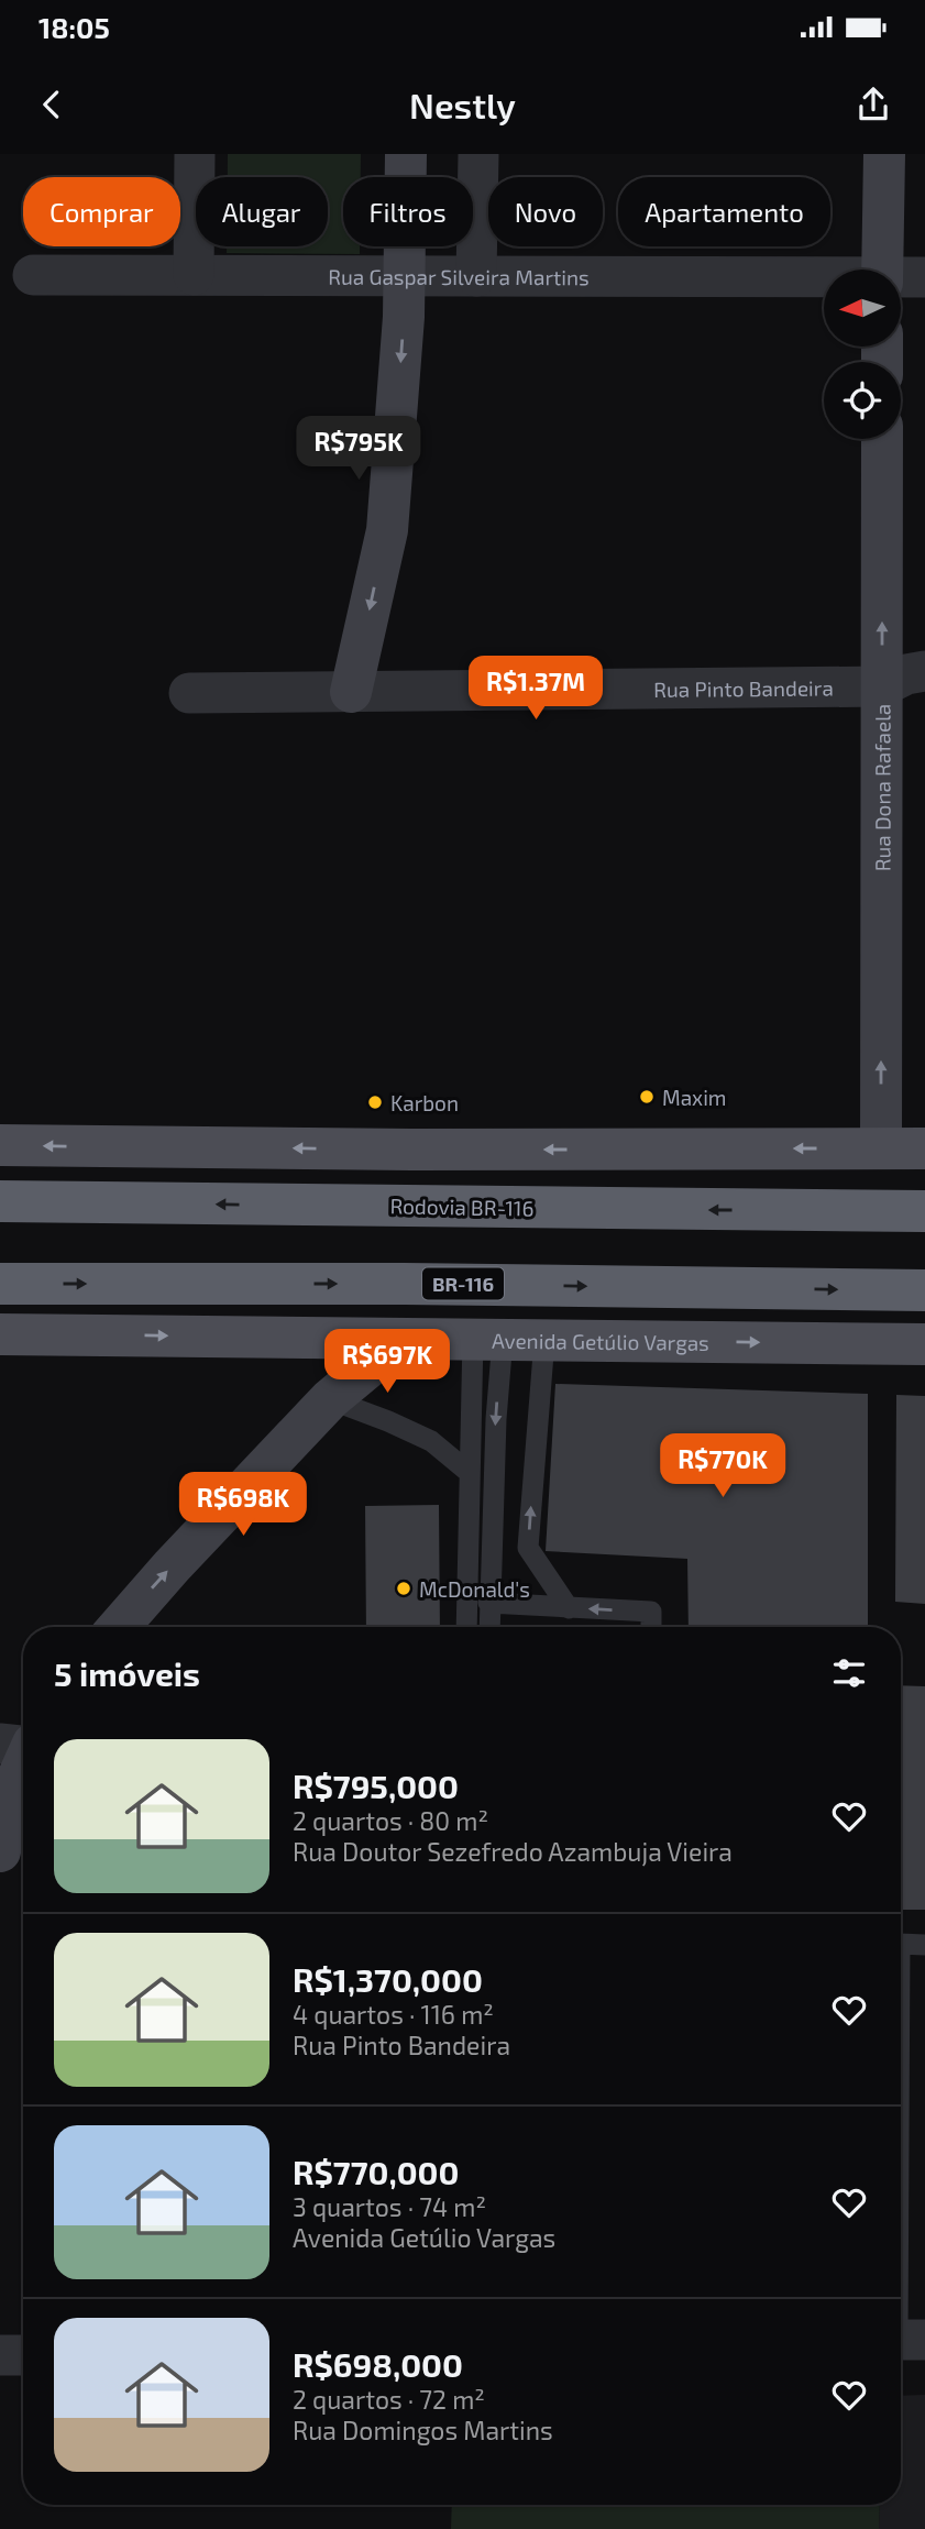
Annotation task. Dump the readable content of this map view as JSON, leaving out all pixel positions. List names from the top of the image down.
{
  "streets": {
    "highway": ["Rodovia BR-116", "BR-116"],
    "main road": ["Rua Dona Rafaela", "Avenida Getúlio Vargas"],
    "street": ["Rua Gaspar Silveira Martins", "Rua Pinto Bandeira"]
  },
  "crossings": [
    ["Rua Pinto Bandeira", "Rua Dona Rafaela"]
  ],
  "one_way": ["Rua Dona Rafaela"],
  "places": ["Maxim", "Karbon", "McDonald's"],
  "north": "left",
  "page": {
    "status": "18:05",
    "header": "Nestly",
    "chip": [
      "Comprar",
      "Alugar",
      "Filtros",
      "Novo",
      "Apartamento"
    ],
    "price": [
      "R$795K",
      "R$1.37M",
      "R$697K",
      "R$770K",
      "R$698K"
    ],
    "heading": "5 imóveis",
    "list": [
      {
        "name": "R$795,000",
        "note": "2 quartos · 80 m² · Rua Doutor Sezefredo Azambuja Vieira"
      },
      {
        "name": "R$1,370,000",
        "note": "4 quartos · 116 m² · Rua Pinto Bandeira"
      },
      {
        "name": "R$770,000",
        "note": "3 quartos · 74 m² · Avenida Getúlio Vargas"
      },
      {
        "name": "R$698,000",
        "note": "2 quartos · 72 m² · Rua Domingos Martins"
      }
    ]
  }
}
